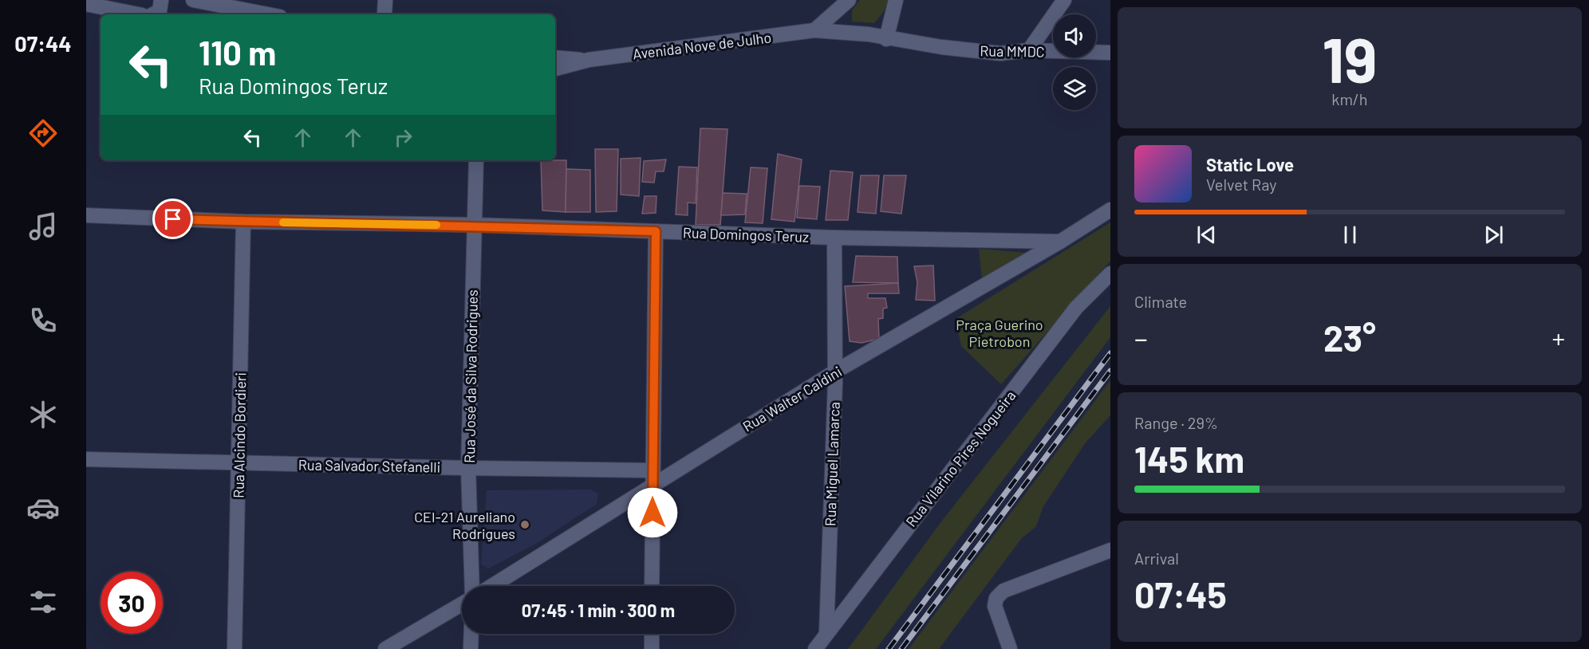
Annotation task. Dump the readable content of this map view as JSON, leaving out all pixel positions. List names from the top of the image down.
{
  "streets": {
    "street": [
      "Avenida Nove de Julho",
      "Rua MMDC",
      "Rua Domingos Teruz",
      "Rua José da Silva Rodrigues",
      "Rua Walter Caldini",
      "Rua Alcindo Bordieri",
      "Rua Vilarino Pires Nogueira",
      "Rua Miguel Lamarca",
      "Rua Salvador Stefanelli"
    ]
  },
  "crossings": [
    ["Avenida Nove de Julho", "Rua MMDC"],
    ["Rua Domingos Teruz", "Rua José da Silva Rodrigues"],
    ["Rua Domingos Teruz", "Rua Walter Caldini"],
    ["Rua Domingos Teruz", "Rua Alcindo Bordieri"],
    ["Rua Domingos Teruz", "Rua Miguel Lamarca"],
    ["Rua José da Silva Rodrigues", "Rua Salvador Stefanelli"],
    ["Rua Walter Caldini", "Rua Miguel Lamarca"],
    ["Rua Walter Caldini", "Rua Salvador Stefanelli"],
    ["Rua Alcindo Bordieri", "Rua Salvador Stefanelli"],
    ["Rua Vilarino Pires Nogueira", "Rua Miguel Lamarca"]
  ],
  "parks": ["Praça Guerino Pietrobon"],
  "places": ["CEI-21 Aureliano Rodrigues"],
  "page": {
    "tabs": "07:44",
    "tile": [
      ["19", "km/h"],
      "Climate",
      ["Range · 29%", "145 km"],
      ["Arrival", "07:45"]
    ],
    "turn": ["110 m", "Rua Domingos Teruz"],
    "song": ["Static Love", "Velvet Ray"],
    "heat": ["−", "23°", "+"],
    "limit": "30",
    "trip": "07:45 · 1 min · 300 m"
  }
}
